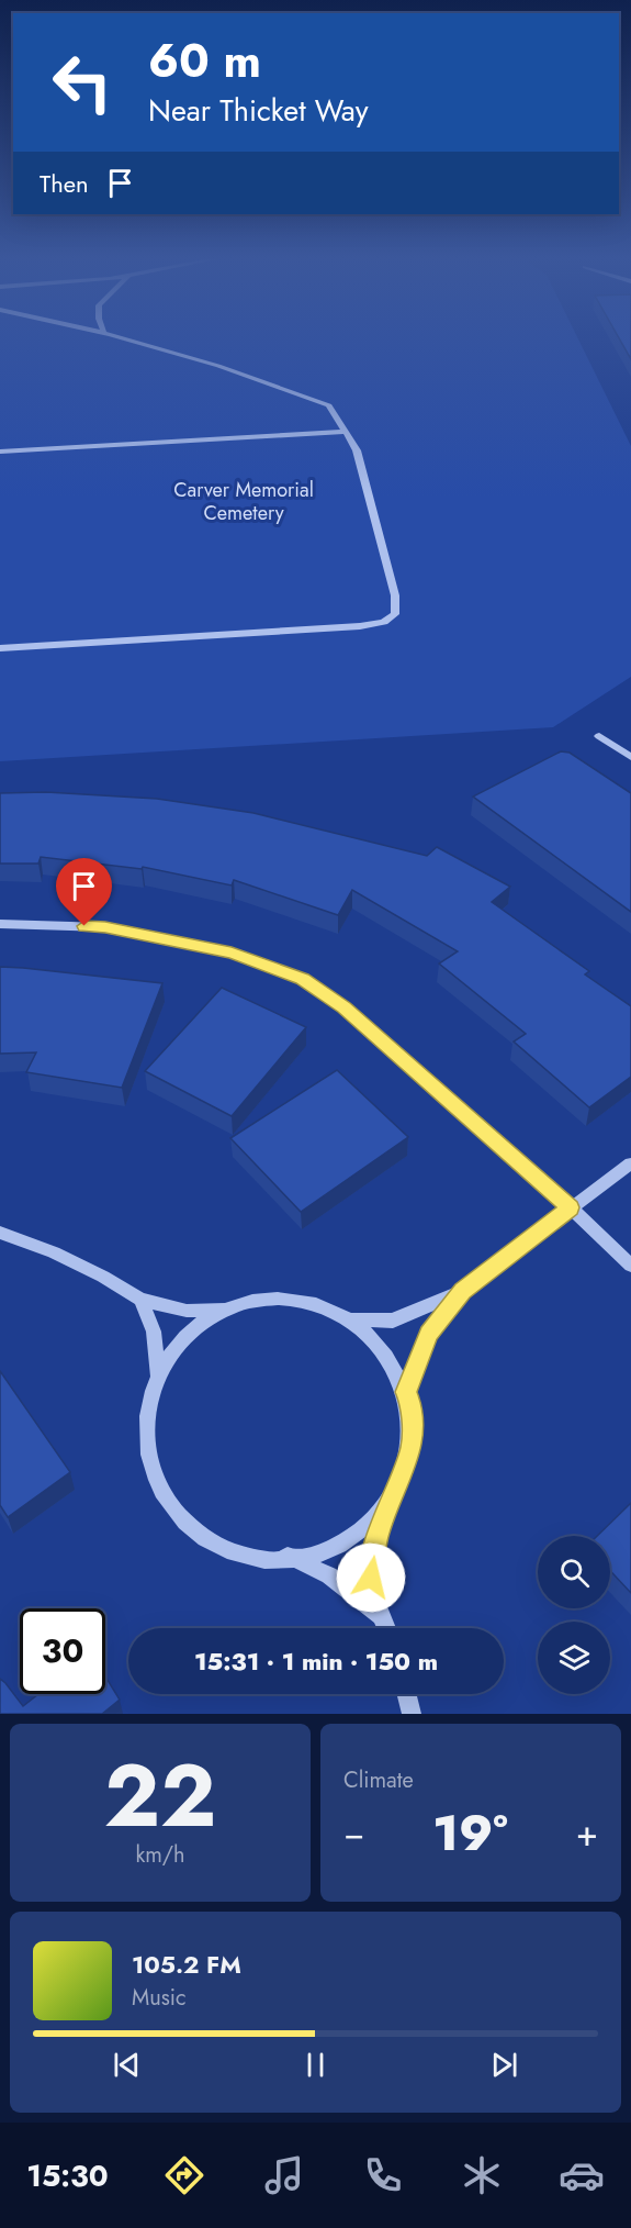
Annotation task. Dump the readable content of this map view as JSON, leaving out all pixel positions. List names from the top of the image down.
{
  "parks": ["Carver Memorial Cemetery"],
  "page": {
    "turn": ["60 m", "Near Thicket Way"],
    "then": "Then",
    "limit": "30",
    "trip": "15:31 · 1 min · 150 m",
    "tile": [
      ["22", "km/h"],
      "Climate"
    ],
    "heat": ["−", "19°", "+"],
    "song": ["105.2 FM", "Music"],
    "tabs": "15:30"
  }
}
